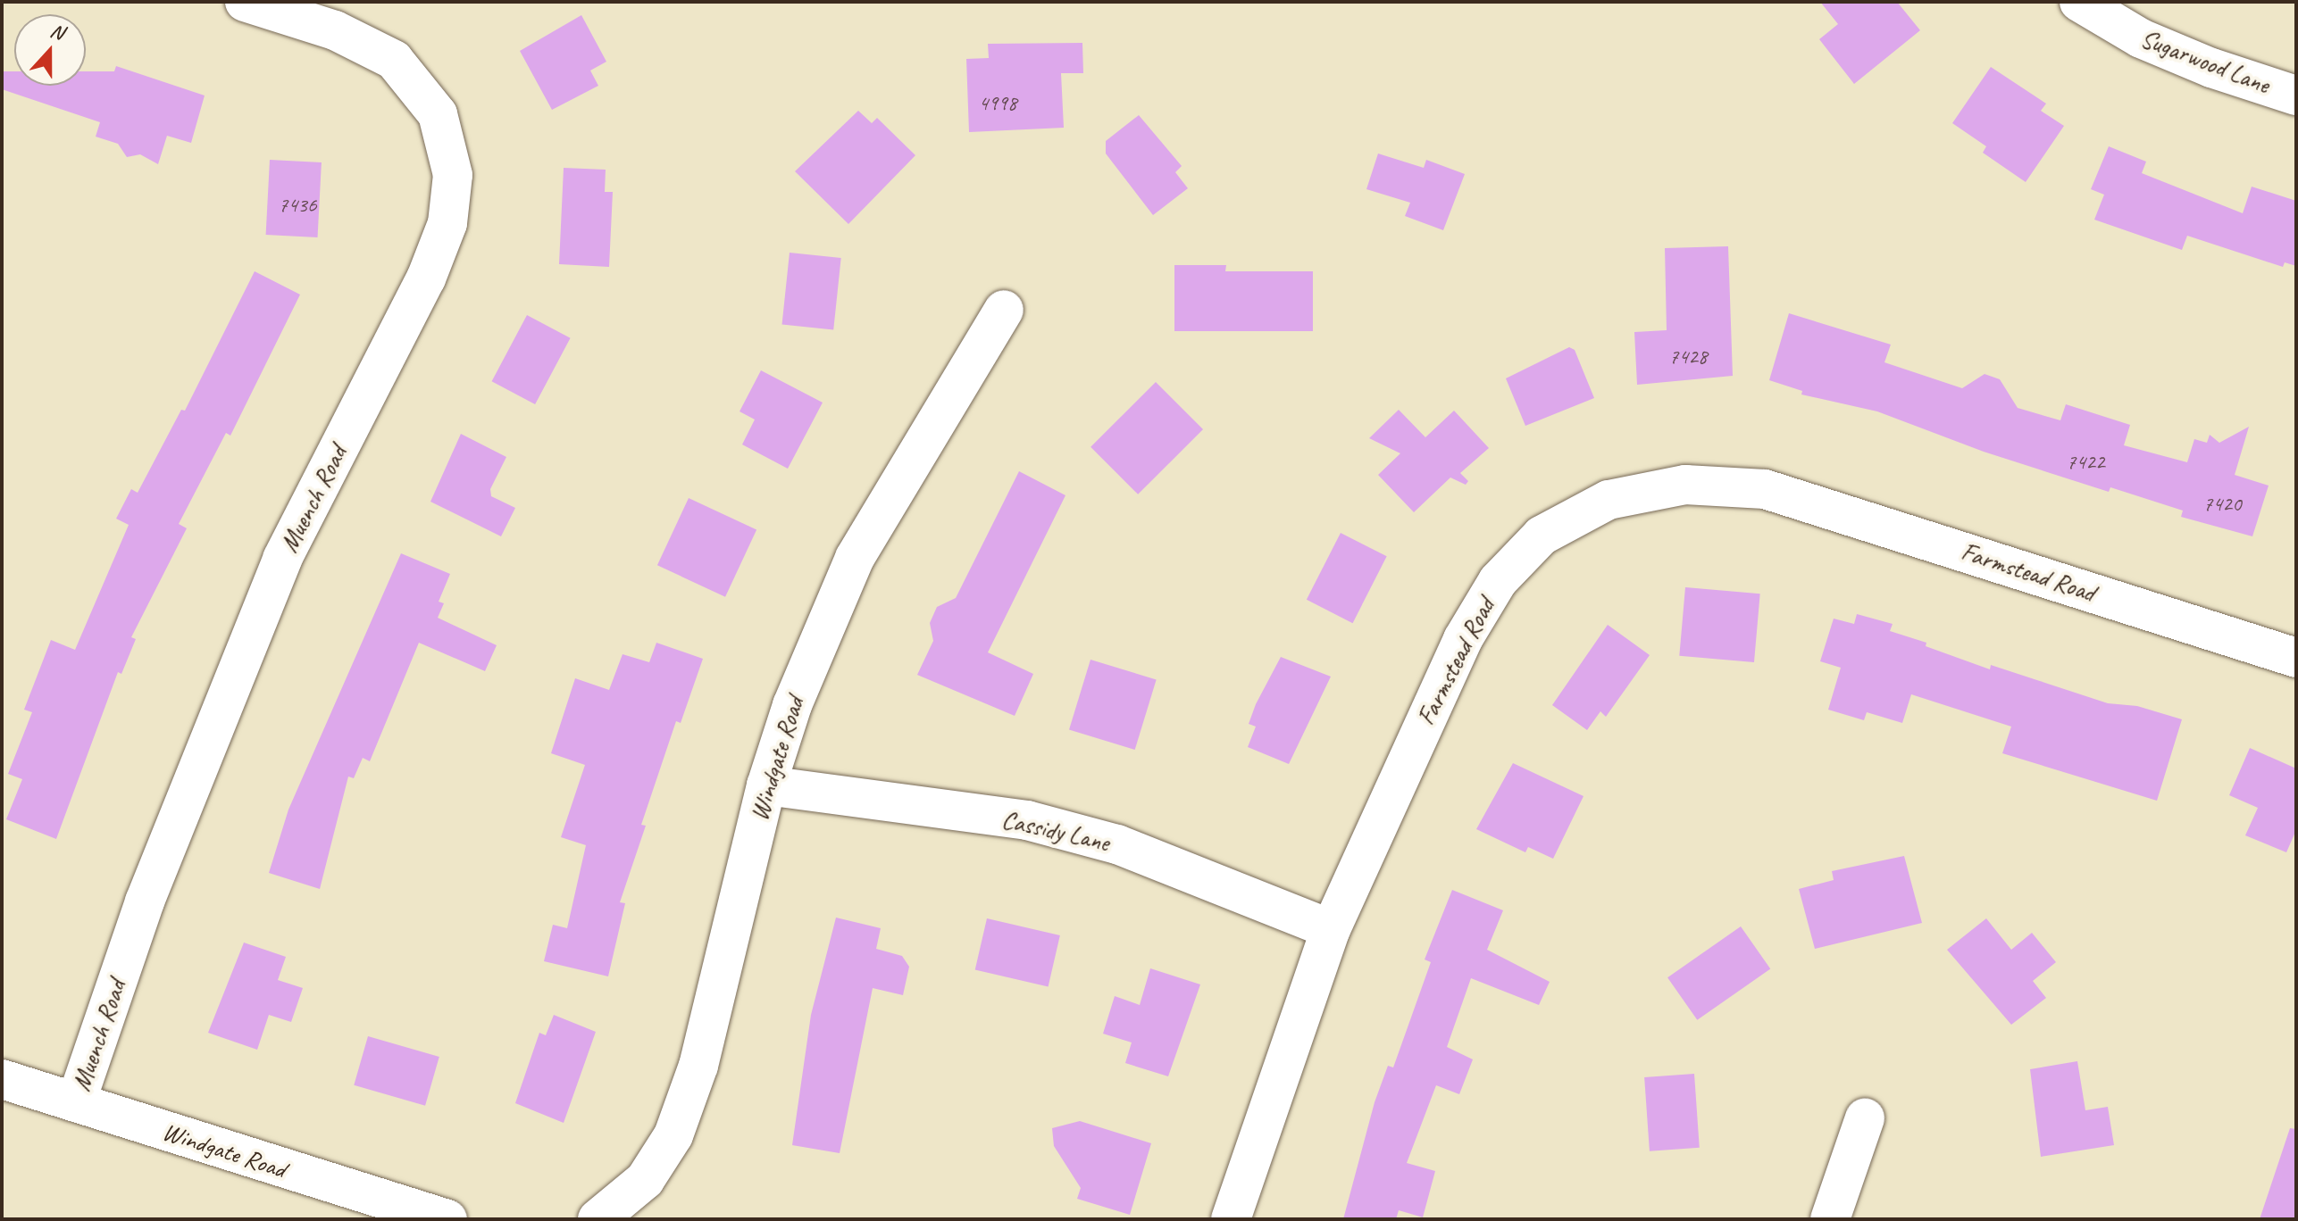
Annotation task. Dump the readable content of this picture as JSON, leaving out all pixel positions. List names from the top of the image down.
{
  "streets": {
    "street": [
      "Sugarwood Lane",
      "Muench Road",
      "Farmstead Road",
      "Windgate Road",
      "Cassidy Lane"
    ]
  },
  "crossings": [
    ["Muench Road", "Windgate Road"],
    ["Farmstead Road", "Cassidy Lane"],
    ["Windgate Road", "Cassidy Lane"]
  ],
  "house_numbers": [
    "4998",
    "7436",
    "7428",
    "7422",
    "7420"
  ],
  "north": "top"
}
